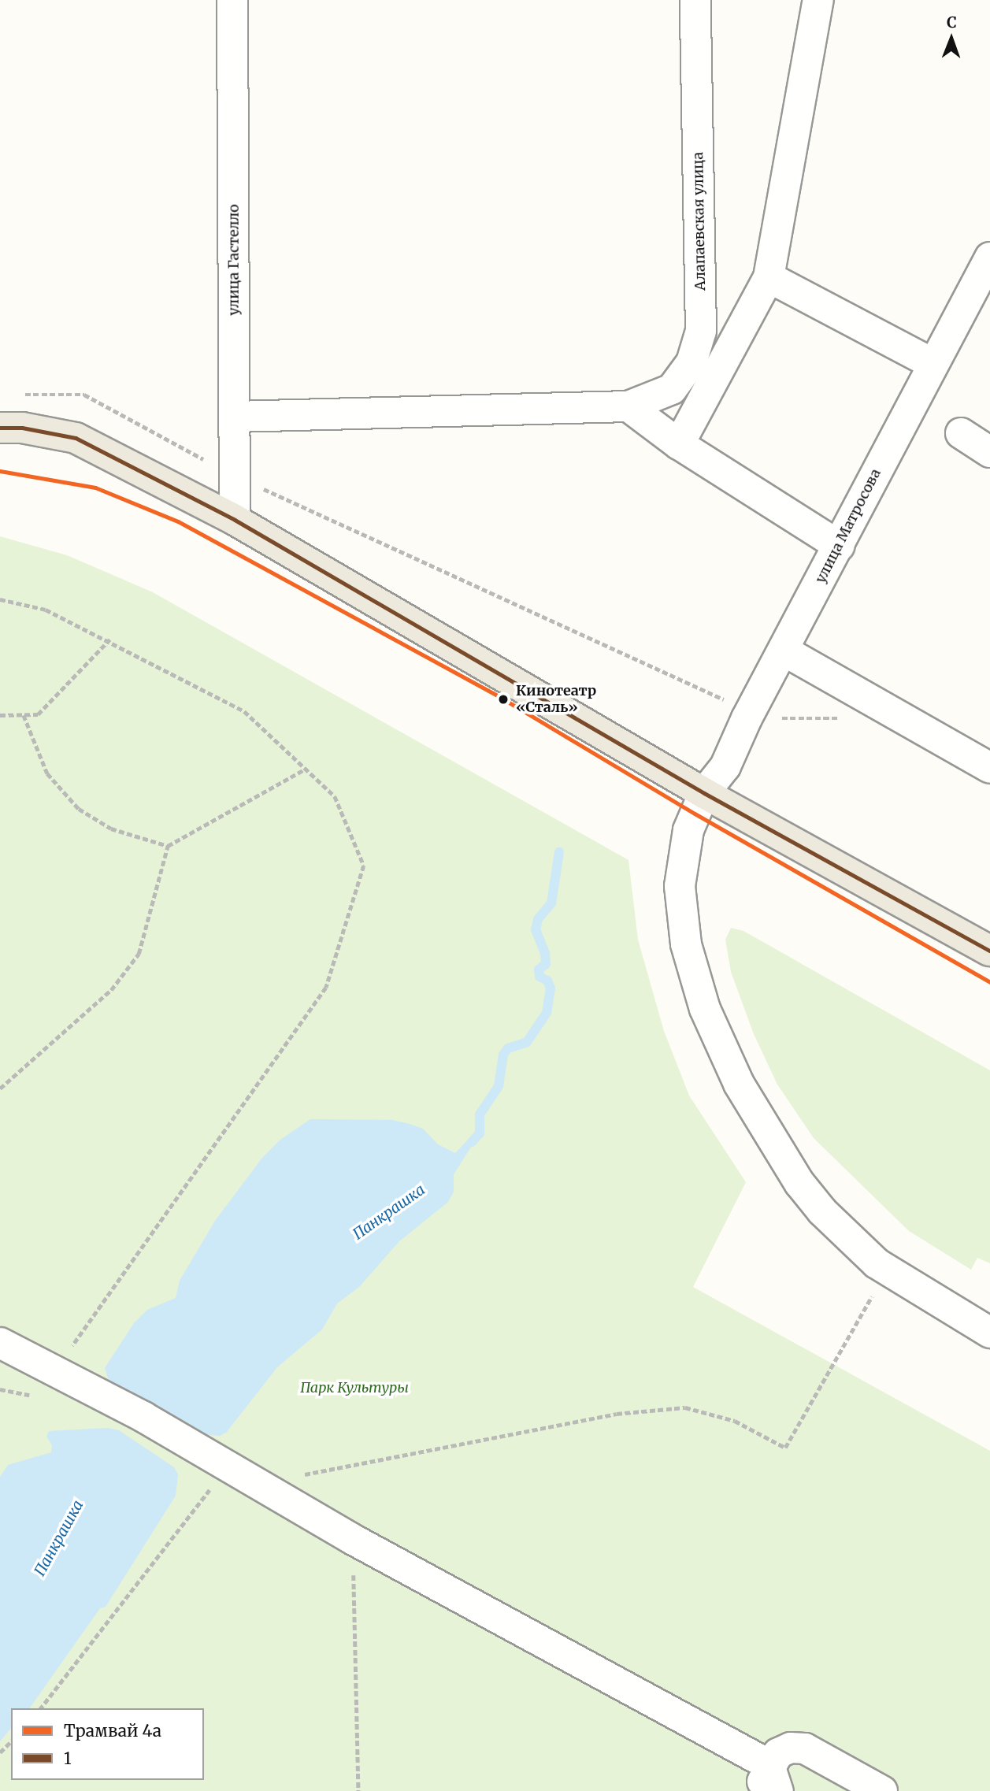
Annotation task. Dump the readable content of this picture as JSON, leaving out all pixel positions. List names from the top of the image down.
{
  "streets": {
    "street": ["Алапаевская улица", "улица Гастелло", "улица Матросова"]
  },
  "water": ["Панкрашка"],
  "parks": ["Парк Культуры"],
  "places": ["Кинотеатр «Сталь»"],
  "lines": ["transit line 1", "tram line 4а"],
  "legend": ["Трамвай 4а", "1"],
  "north": "top"
}
